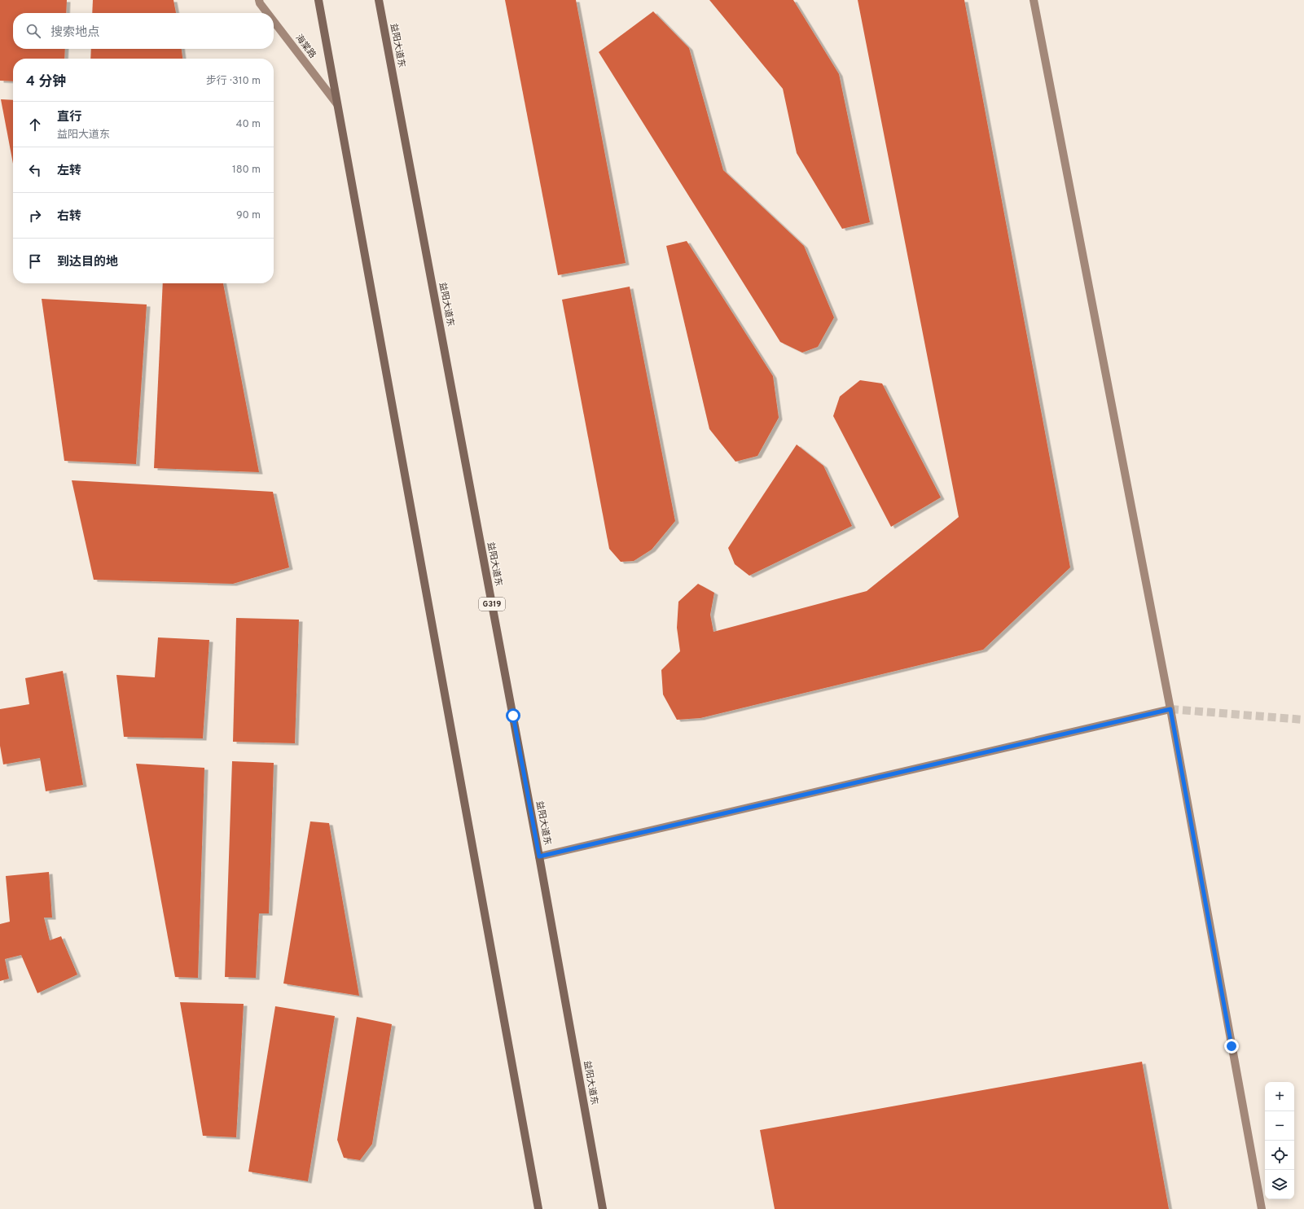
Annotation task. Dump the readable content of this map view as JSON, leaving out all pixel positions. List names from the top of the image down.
{
  "streets": {
    "main road": ["益阳大道东", "G319"],
    "street": ["海棠路"]
  },
  "page": {
    "search": "搜索地点",
    "heading": ["4 分钟", "步行 · 310 m"],
    "list": [
      ["直行", "益阳大道东", "40 m"],
      ["左转", "180 m"],
      ["右转", "90 m"],
      "到达目的地"
    ],
    "map_buttons": ["+", "−"]
  }
}
